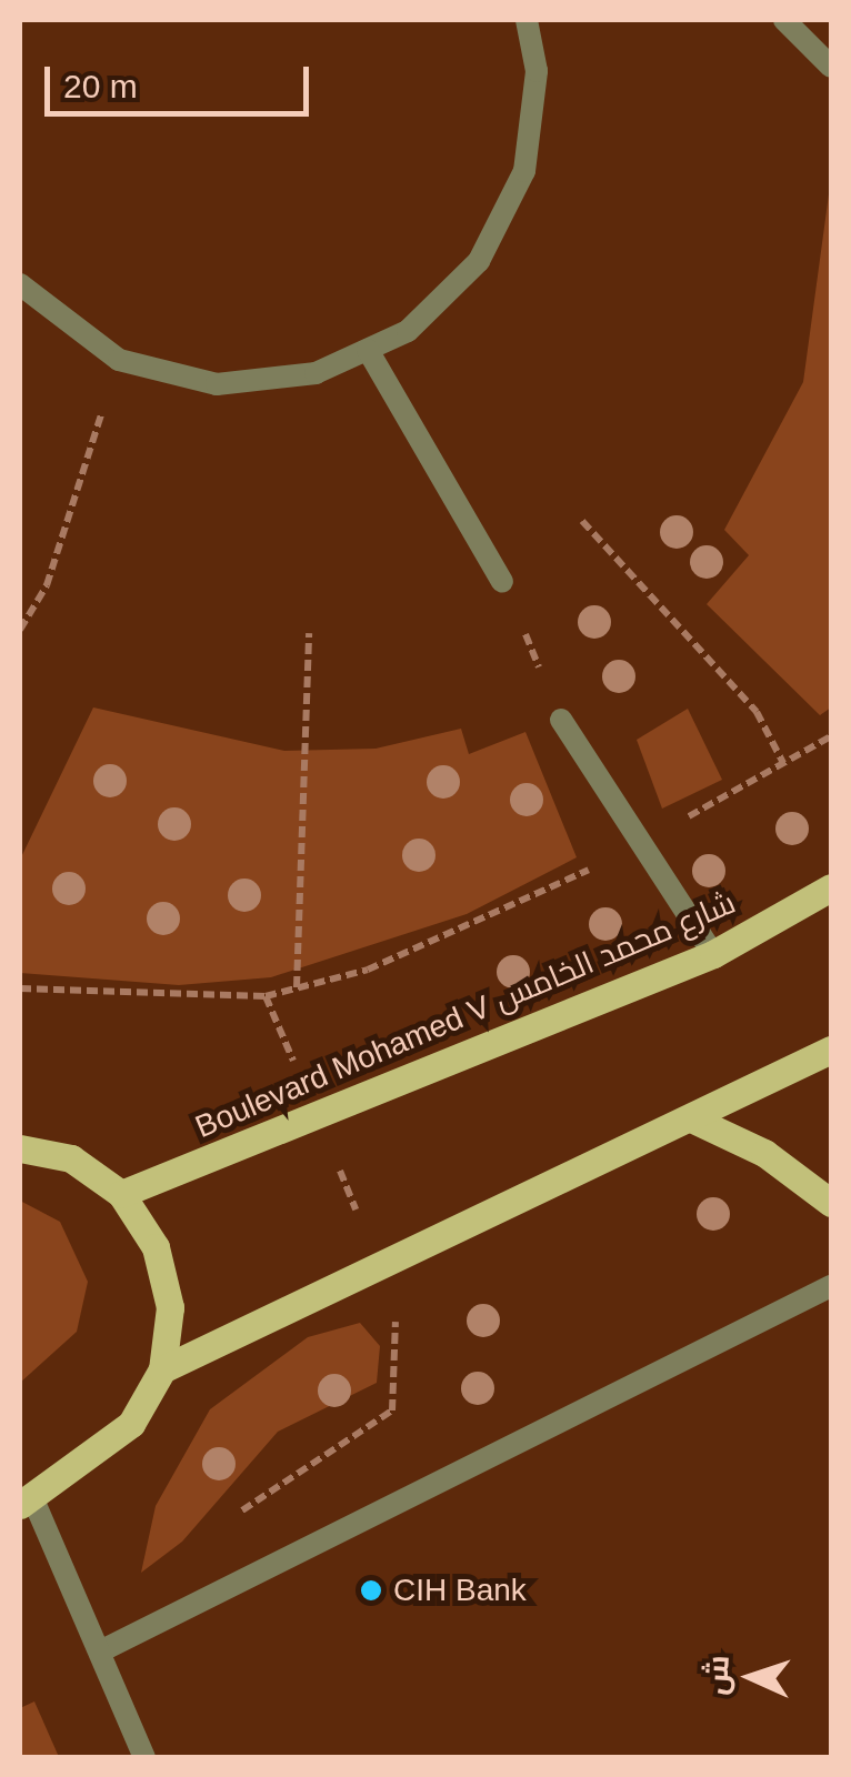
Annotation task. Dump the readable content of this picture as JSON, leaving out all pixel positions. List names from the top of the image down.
{
  "streets": {
    "main road": ["Boulevard Mohamed V شارع محمد الخامس"]
  },
  "places": ["CIH Bank"],
  "scale_bar": "20 m",
  "north": "left"
}
